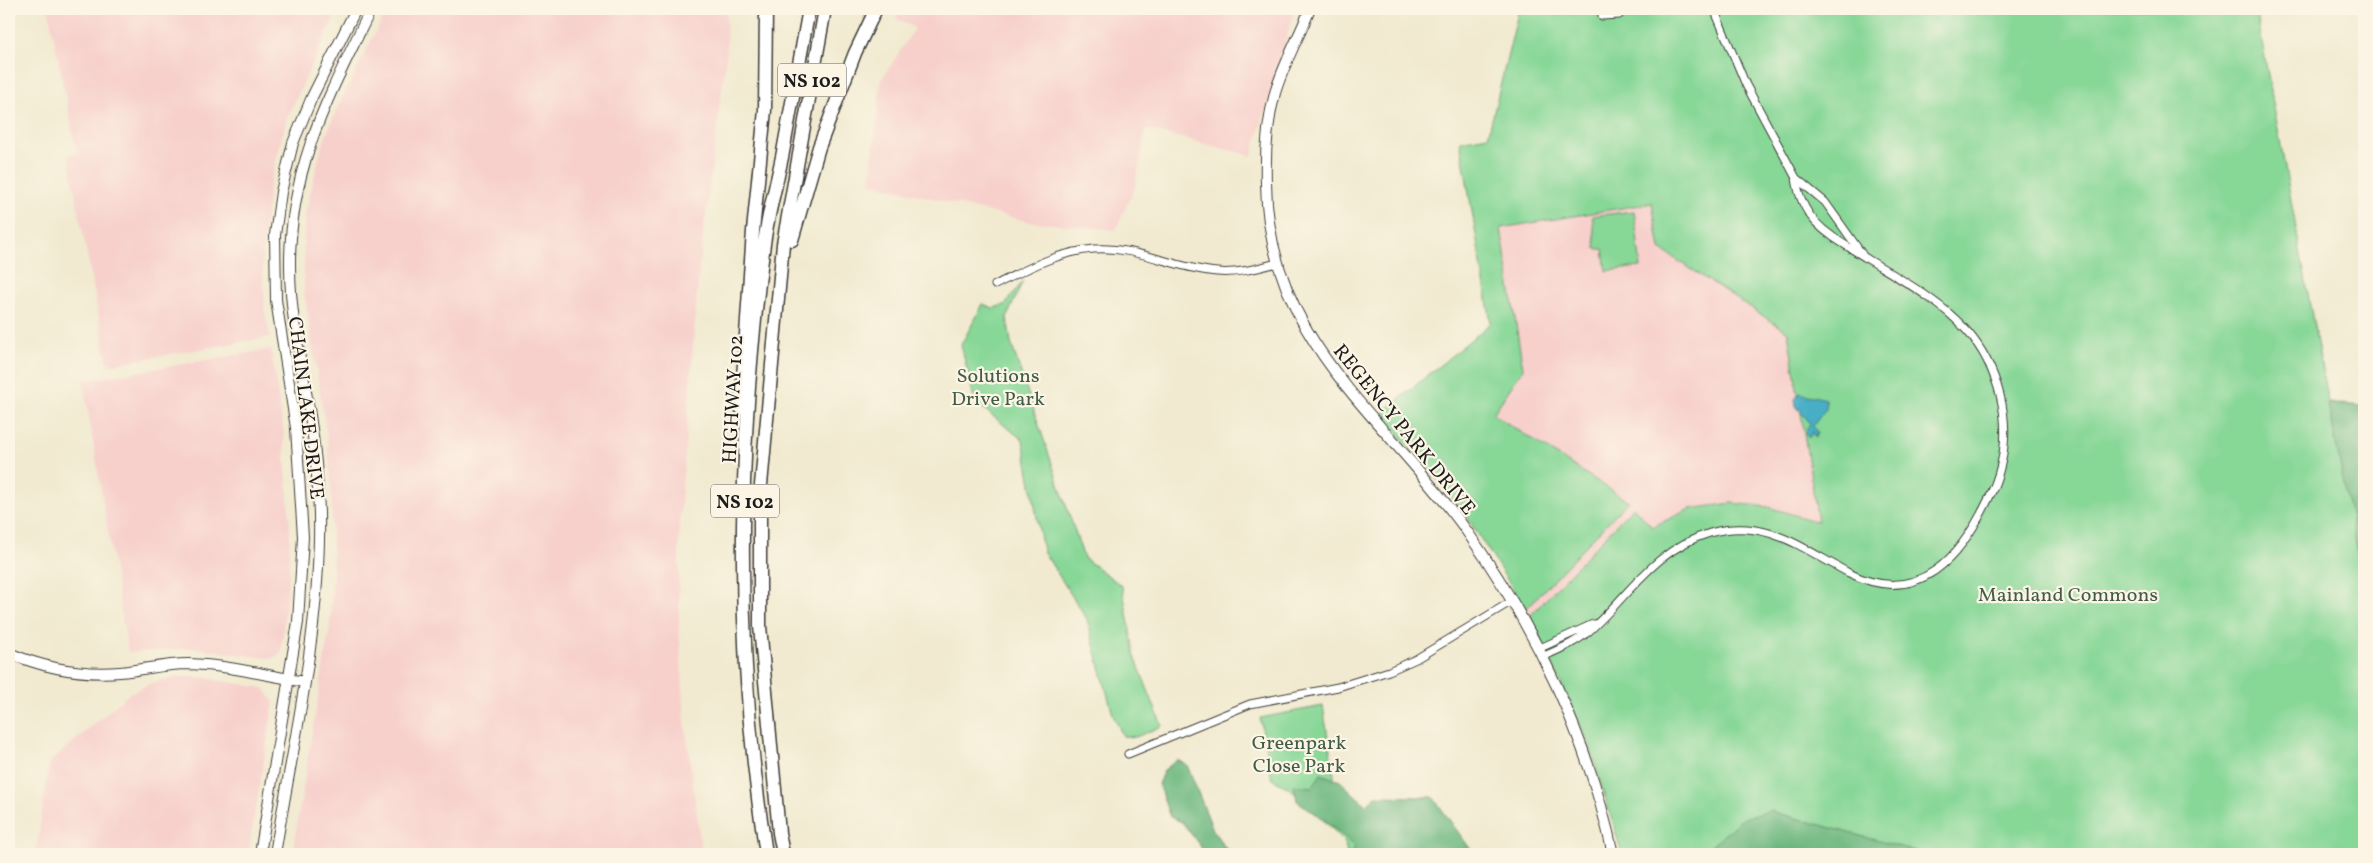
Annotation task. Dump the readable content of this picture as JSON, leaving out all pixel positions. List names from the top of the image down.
{
  "streets": {
    "highway": ["NS 102", "HIGHWAY 102"],
    "street": ["CHAIN LAKE DRIVE", "REGENCY PARK DRIVE"]
  },
  "parks": ["Solutions Drive Park", "Mainland Commons", "Greenpark Close Park"]
}
